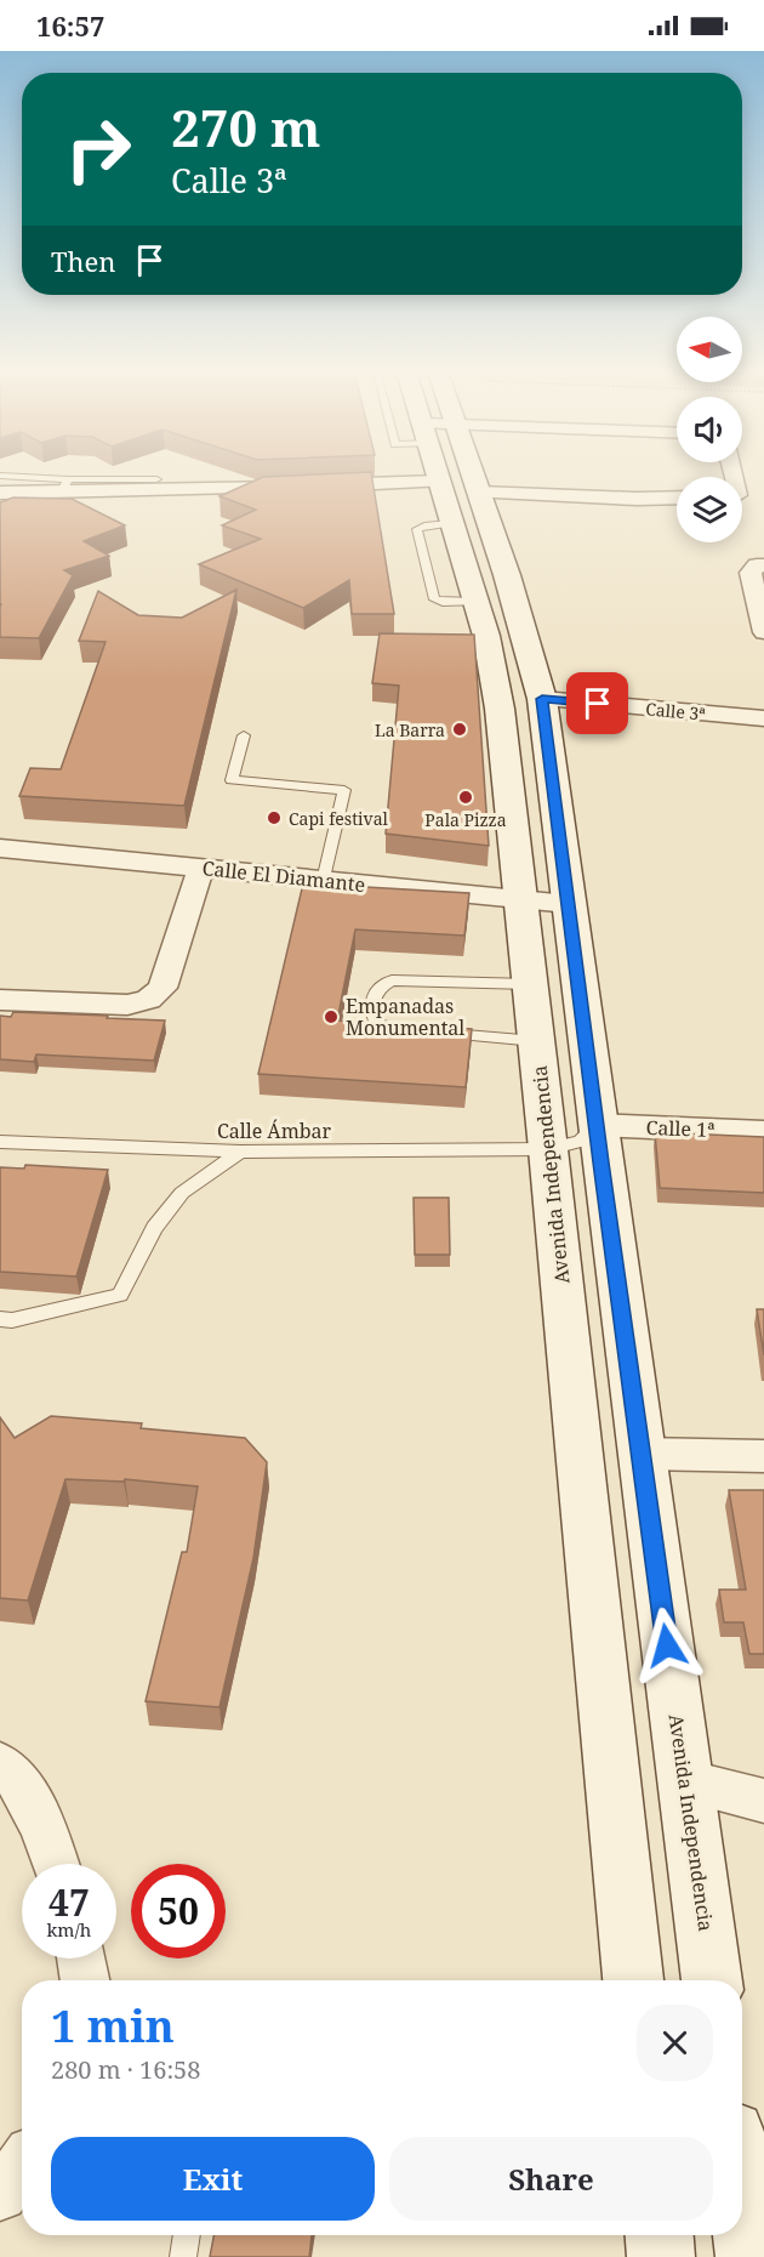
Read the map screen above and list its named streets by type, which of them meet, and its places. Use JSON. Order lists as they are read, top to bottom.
{
  "streets": {
    "main road": ["Avenida Independencia"],
    "street": ["Calle 3ª", "Calle El Diamante", "Calle 1ª"],
    "lane": ["Calle Ámbar"]
  },
  "crossings": [
    ["Calle 3ª", "Avenida Independencia"],
    ["Calle El Diamante", "Avenida Independencia"],
    ["Calle 1ª", "Calle Ámbar"],
    ["Calle 1ª", "Avenida Independencia"],
    ["Calle Ámbar", "Avenida Independencia"]
  ],
  "places": [
    "La Barra",
    "Pala Pizza",
    "Capi festival",
    "Empanadas Monumental"
  ],
  "north": "left",
  "page": {
    "status": "16:57",
    "turn": ["270 m", "Calle 3ª"],
    "then": "Then",
    "speed": "47 km/h",
    "limit": "50",
    "heading": ["1 min", "280 m · 16:58"],
    "buttons": ["Exit", "Share"]
  }
}
